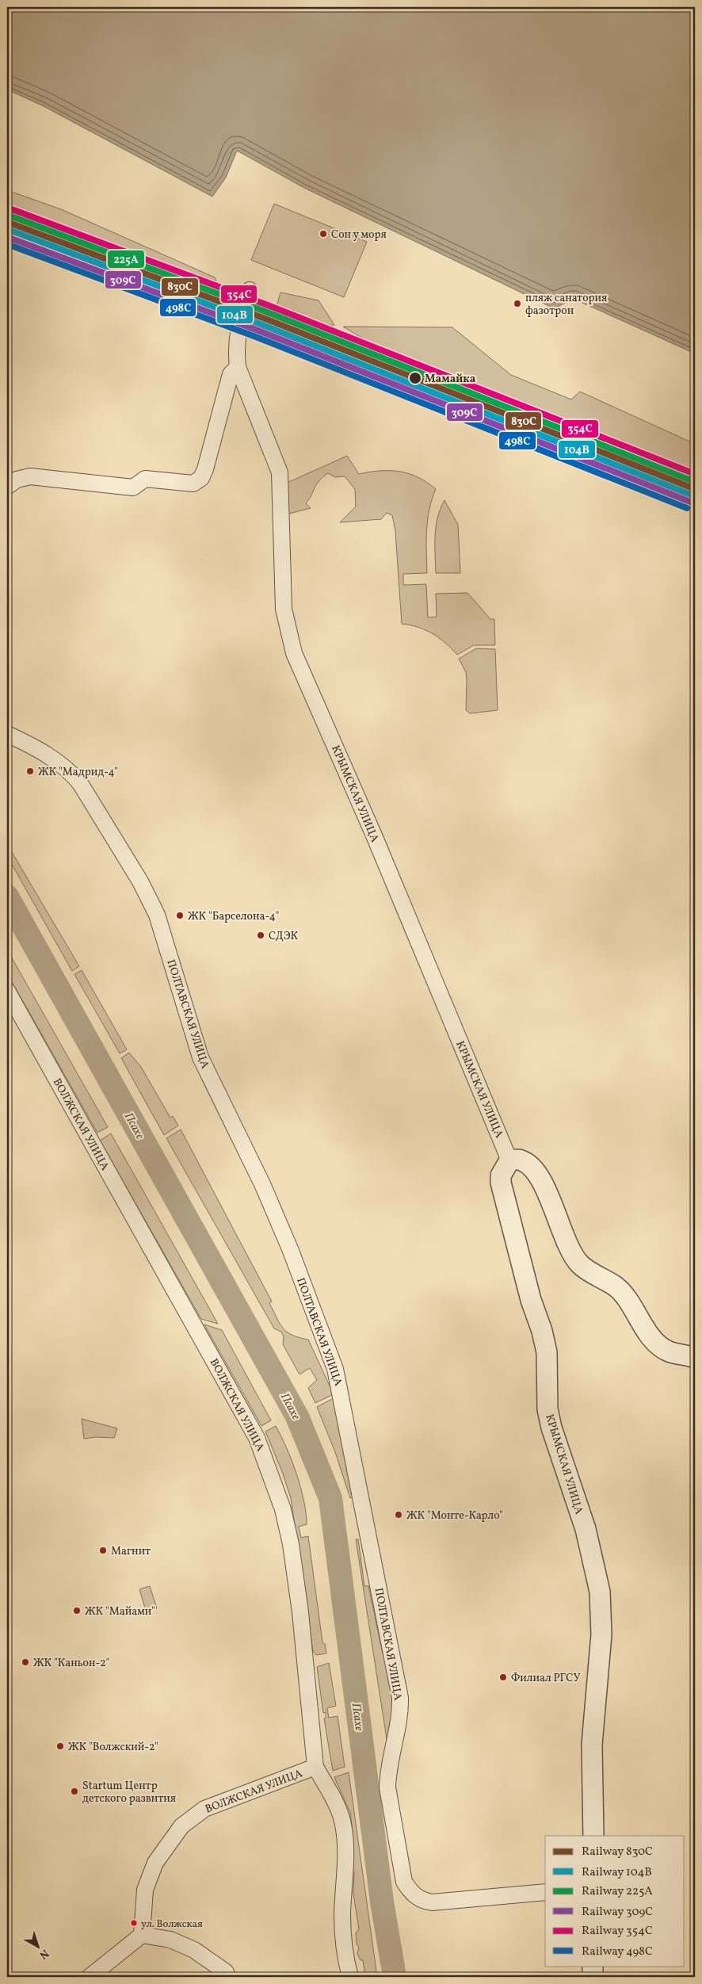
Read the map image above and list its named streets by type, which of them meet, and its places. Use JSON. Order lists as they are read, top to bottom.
{
  "streets": {
    "street": ["КРЫМСКАЯ УЛИЦА", "ПОЛТАВСКАЯ УЛИЦА", "ВОЛЖСКАЯ УЛИЦА"]
  },
  "water": ["Псахе"],
  "places": [
    "Сон у моря",
    "пляж санатория фазотрон",
    "Мамайка",
    "ЖК \"Мадрид-4\"",
    "ЖК \"Барселона-4\"",
    "СДЭК",
    "ЖК \"Монте-Карло\"",
    "Магнит",
    "ЖК \"Майами\"",
    "ЖК \"Каньон-2\"",
    "Филиал РГСУ",
    "ЖК \"Волжский-2\"",
    "Startum Центр детского развития",
    "ул. Волжская"
  ],
  "lines": [
    "rail line 354С",
    "rail line 225А",
    "rail line 830С",
    "rail line 104В",
    "rail line 309С",
    "rail line 498С"
  ],
  "legend": [
    "Railway 830С",
    "Railway 104В",
    "Railway 225А",
    "Railway 309С",
    "Railway 354С",
    "Railway 498С"
  ],
  "north": "bottom right"
}
